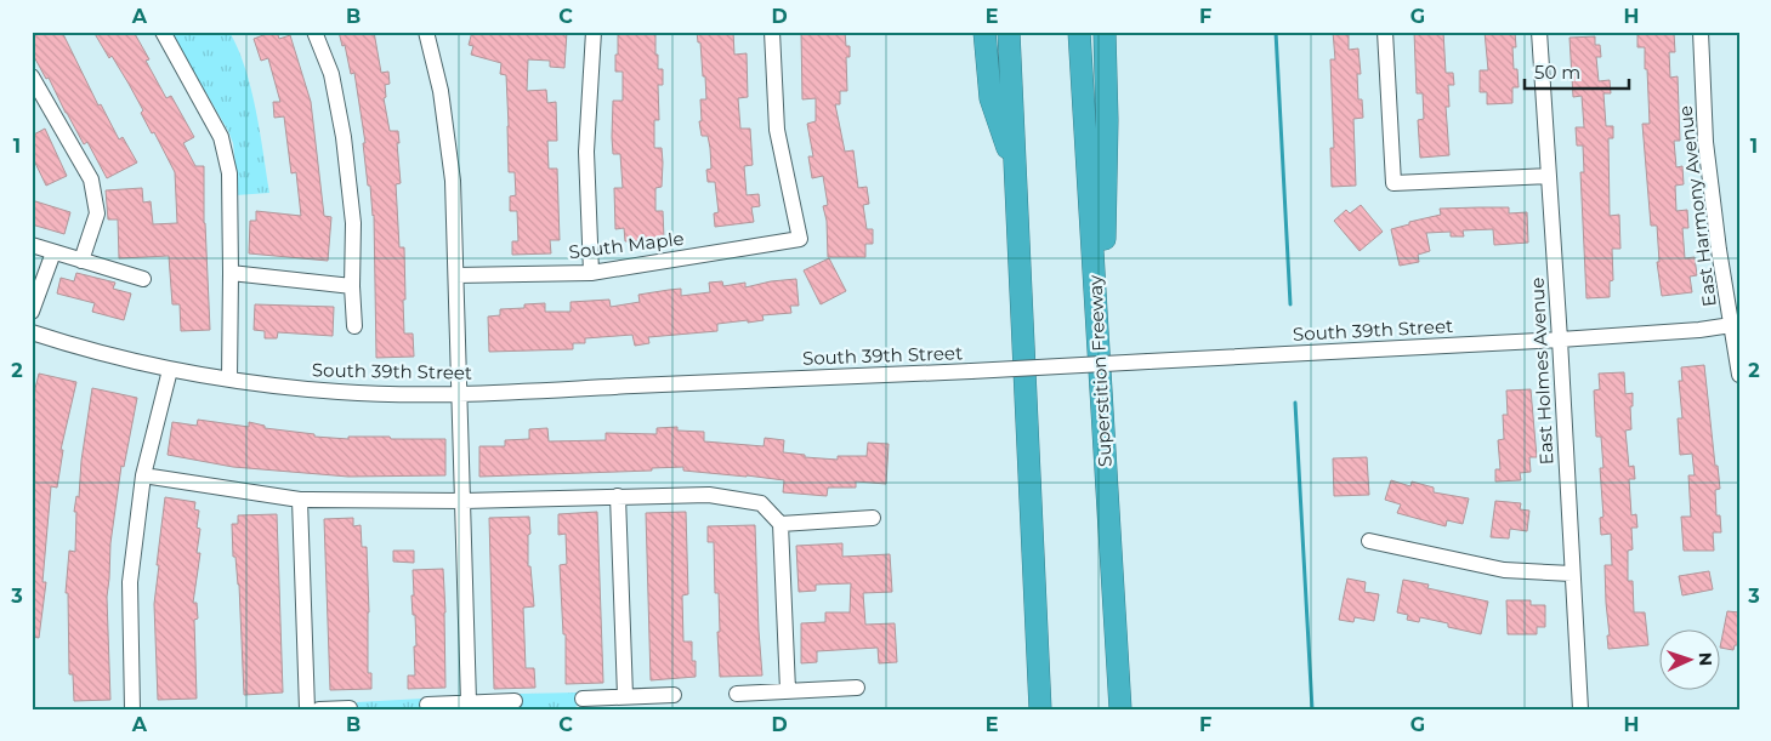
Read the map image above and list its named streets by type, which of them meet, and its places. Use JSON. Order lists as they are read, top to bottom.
{
  "streets": {
    "highway": ["Superstition Freeway"],
    "street": [
      "East Harmony Avenue",
      "South Maple",
      "South 39th Street",
      "East Holmes Avenue"
    ]
  },
  "crossings": [
    ["East Harmony Avenue", "South 39th Street"],
    ["South 39th Street", "East Holmes Avenue"]
  ],
  "scale_bar": "50 m",
  "north": "right",
  "grid": {
    "columns": [
      "A",
      "B",
      "C",
      "D",
      "E",
      "F",
      "G",
      "H"
    ],
    "rows": ["1", "2", "3"]
  }
}
